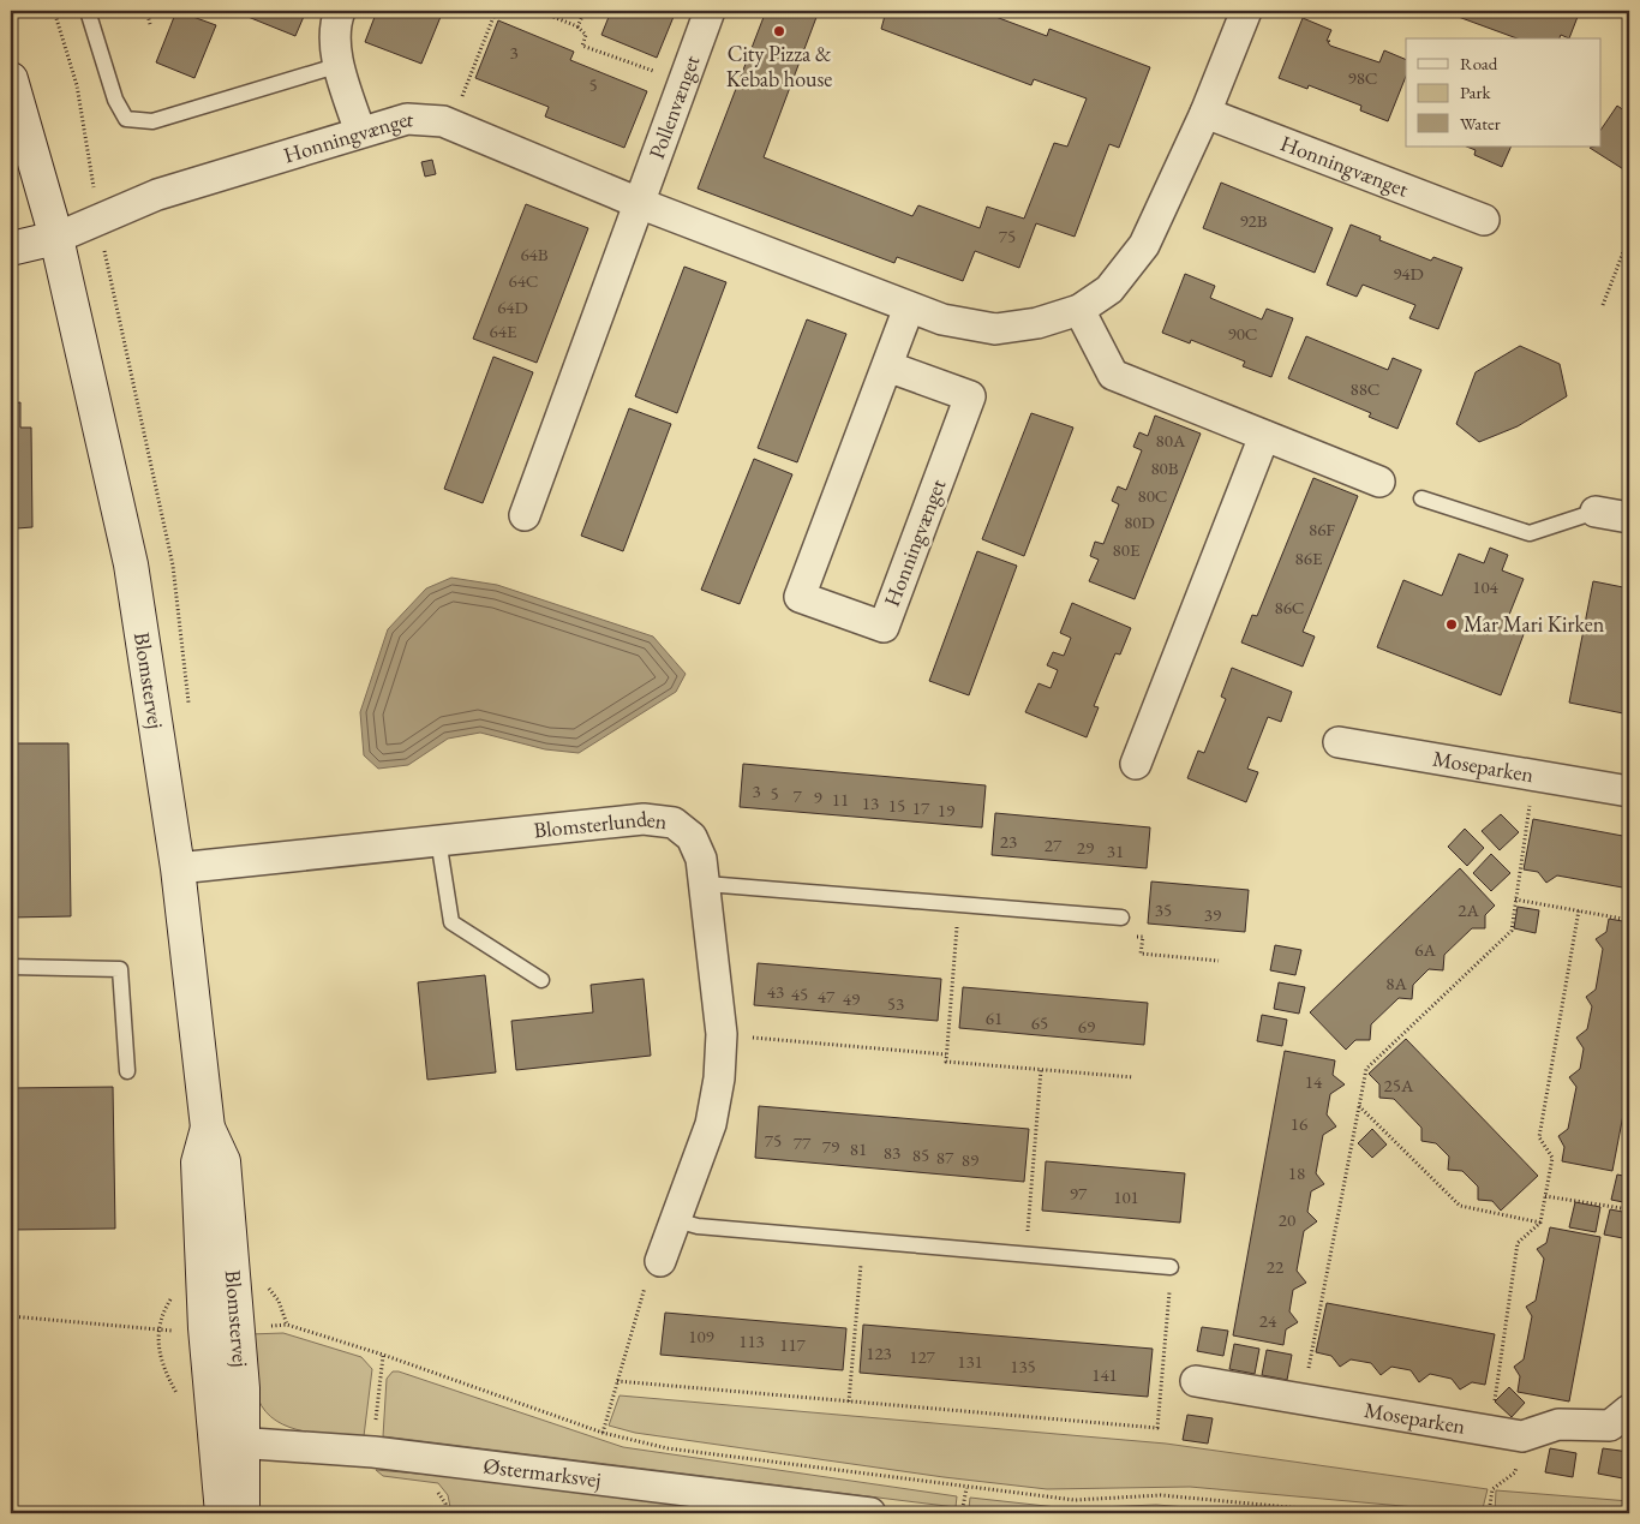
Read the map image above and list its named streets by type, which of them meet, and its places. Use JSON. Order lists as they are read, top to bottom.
{
  "streets": {
    "street": [
      "Pollenvænget",
      "Honningvænget",
      "Blomstervej",
      "Moseparken",
      "Blomsterlunden",
      "Østermarksvej"
    ]
  },
  "crossings": [
    ["Pollenvænget", "Honningvænget"],
    ["Honningvænget", "Blomstervej"],
    ["Blomstervej", "Blomsterlunden"],
    ["Blomstervej", "Østermarksvej"]
  ],
  "places": ["City Pizza & Kebab house", "Mar Mari Kirken"],
  "house_numbers": [
    "3",
    "98C",
    "5",
    "92B",
    "75",
    "64B",
    "94D",
    "64C",
    "64D",
    "64E",
    "90C",
    "88C",
    "80A",
    "80B",
    "80C",
    "80D",
    "86F",
    "80E",
    "86E",
    "104",
    "86C",
    "3",
    "5",
    "7",
    "9",
    "11",
    "13",
    "15",
    "17",
    "19",
    "23",
    "27",
    "29",
    "31",
    "35",
    "2A",
    "39",
    "6A",
    "8A",
    "43",
    "45",
    "47",
    "49",
    "53",
    "61",
    "65",
    "69",
    "14",
    "25A",
    "16",
    "75",
    "77",
    "79",
    "81",
    "83",
    "85",
    "87",
    "89",
    "18",
    "97",
    "101",
    "20",
    "22",
    "24",
    "109",
    "113",
    "117",
    "123",
    "127",
    "131",
    "135",
    "141"
  ],
  "legend": ["Road", "Park", "Water"]
}
